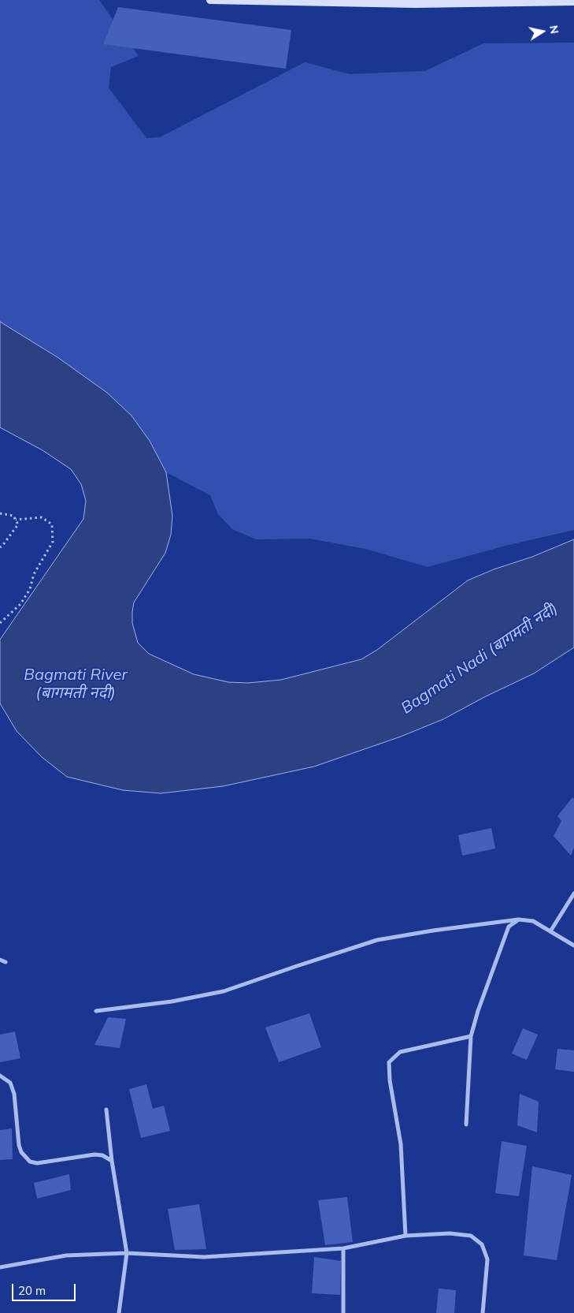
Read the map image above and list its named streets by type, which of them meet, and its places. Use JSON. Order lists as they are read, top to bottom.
{
  "water": ["Bagmati Nadi (बागमती नदी)", "Bagmati River (बागमती नदी)"],
  "scale_bar": "20 m",
  "north": "right"
}
